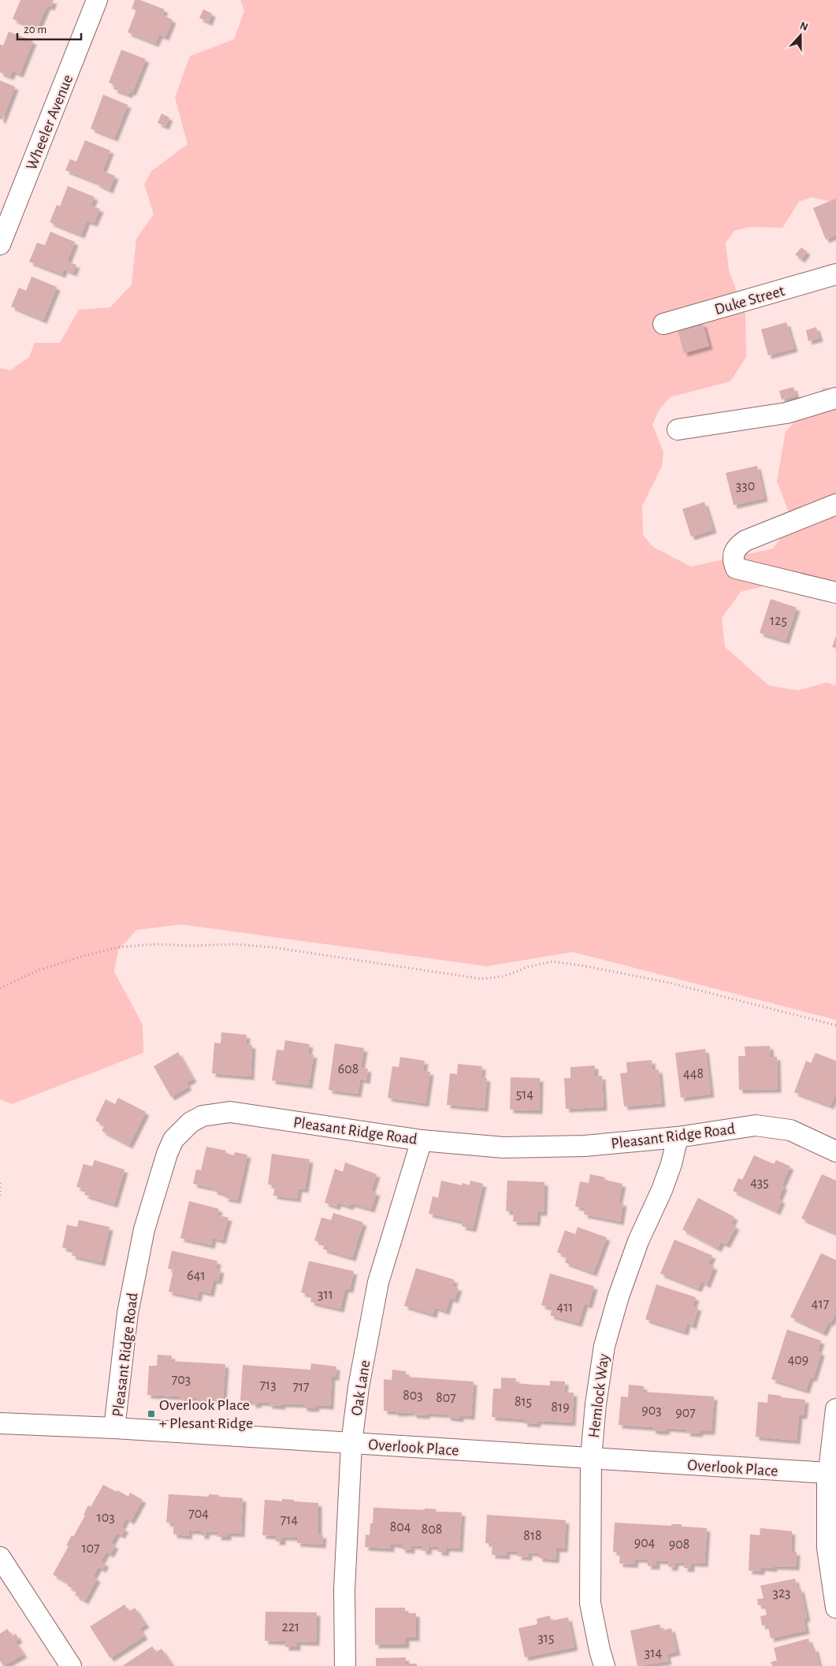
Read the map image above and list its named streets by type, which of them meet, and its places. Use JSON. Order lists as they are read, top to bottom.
{
  "streets": {
    "street": [
      "Wheeler Avenue",
      "Duke Street",
      "Pleasant Ridge Road",
      "Oak Lane",
      "Hemlock Way",
      "Overlook Place"
    ]
  },
  "crossings": [
    ["Pleasant Ridge Road", "Oak Lane"],
    ["Pleasant Ridge Road", "Hemlock Way"],
    ["Pleasant Ridge Road", "Overlook Place"],
    ["Oak Lane", "Overlook Place"],
    ["Hemlock Way", "Overlook Place"]
  ],
  "places": {
    "transit": ["Overlook Place + Plesant Ridge"]
  },
  "house_numbers": [
    "330",
    "125",
    "608",
    "448",
    "514",
    "435",
    "641",
    "311",
    "417",
    "411",
    "409",
    "703",
    "713",
    "717",
    "803",
    "807",
    "815",
    "819",
    "903",
    "907",
    "704",
    "103",
    "714",
    "804",
    "808",
    "818",
    "904",
    "908",
    "107",
    "323",
    "221",
    "315",
    "314"
  ],
  "scale_bar": "20 m",
  "north": "top"
}
